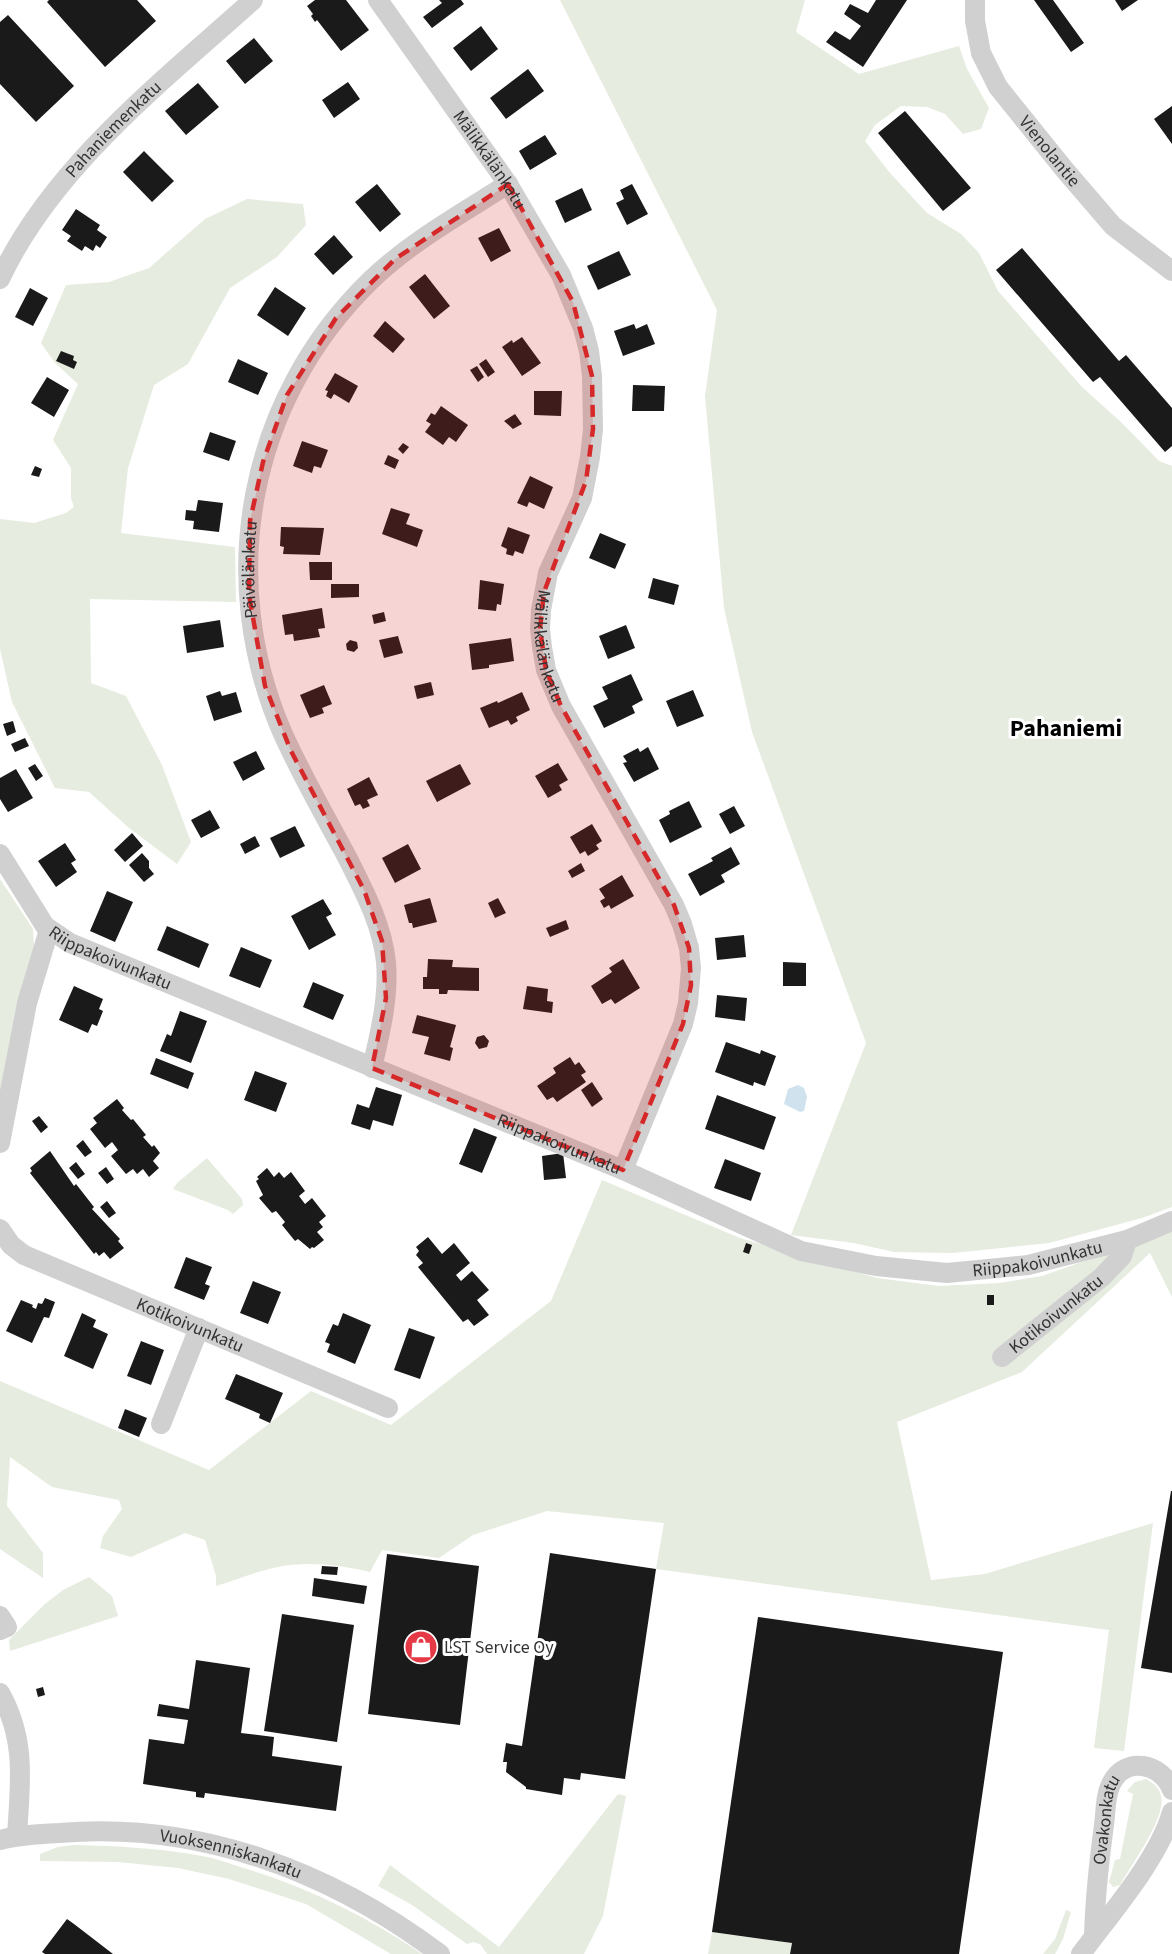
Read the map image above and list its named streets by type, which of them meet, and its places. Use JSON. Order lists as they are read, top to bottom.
{
  "streets": {
    "street": [
      "Pahaniemenkatu",
      "Vienolantie",
      "Mälikkälänkatu",
      "Päivölänkatu",
      "Riippakoivunkatu",
      "Kotikoivunkatu",
      "Ovakonkatu",
      "Vuoksenniskankatu"
    ]
  },
  "crossings": [
    ["Mälikkälänkatu", "Päivölänkatu"],
    ["Mälikkälänkatu", "Riippakoivunkatu"],
    ["Päivölänkatu", "Riippakoivunkatu"],
    ["Riippakoivunkatu", "Kotikoivunkatu"]
  ],
  "districts": ["Pahaniemi"],
  "places": {
    "shop": ["LST Service Oy"]
  }
}
